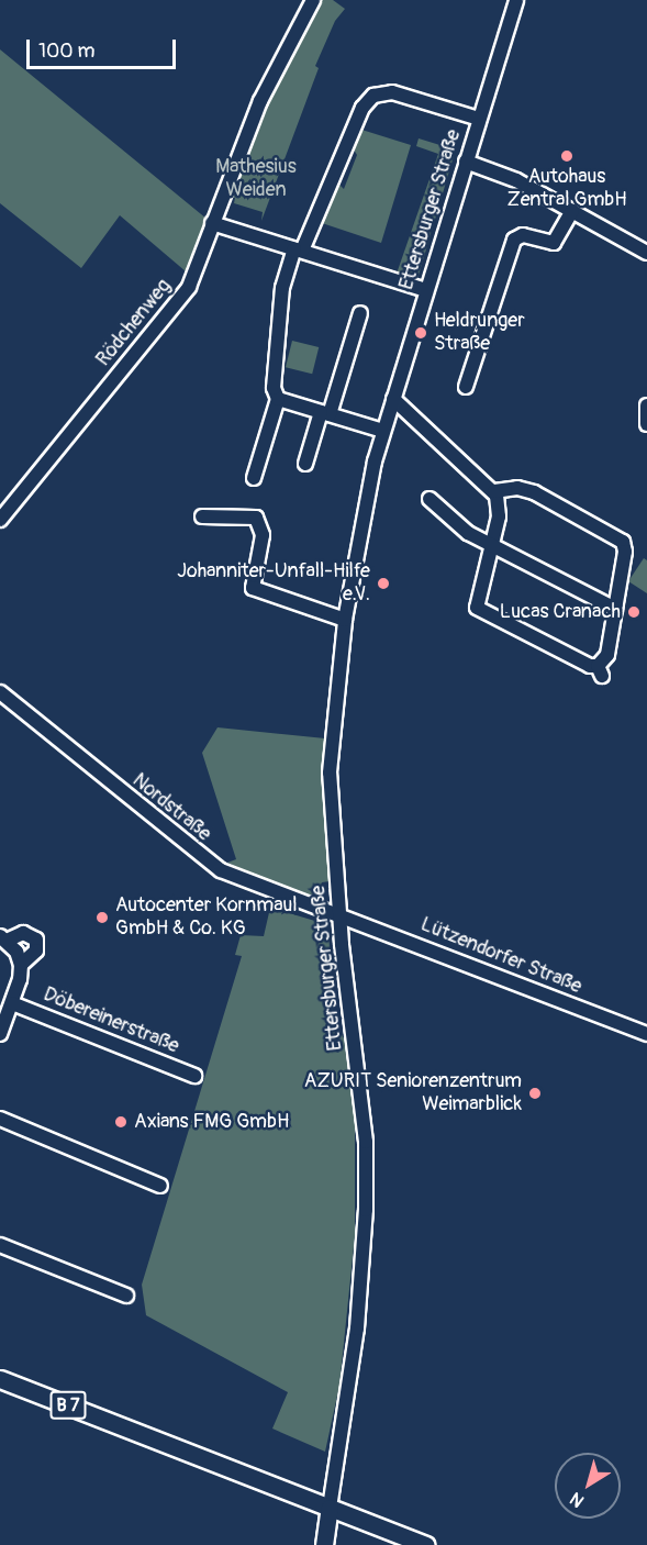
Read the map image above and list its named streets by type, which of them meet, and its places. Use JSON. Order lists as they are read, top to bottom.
{
  "streets": {
    "main road": ["B 7"],
    "street": [
      "Ettersburger Straße",
      "Rödchenweg",
      "Nordstraße",
      "Lützendorfer Straße",
      "Döbereinerstraße"
    ]
  },
  "crossings": [
    ["Ettersburger Straße", "Nordstraße"],
    ["Ettersburger Straße", "Lützendorfer Straße"],
    ["Ettersburger Straße", "B 7"],
    ["Nordstraße", "Lützendorfer Straße"]
  ],
  "parks": ["Mathesius Weiden"],
  "places": [
    "Autohaus Zentral GmbH",
    "Heldrunger Straße",
    "Johanniter-Unfall-Hilfe e.V.",
    "Lucas Cranach",
    "Autocenter Kornmaul GmbH & Co. KG",
    "AZURIT Seniorenzentrum Weimarblick",
    "Axians FMG GmbH"
  ],
  "scale_bar": "100 m",
  "north": "bottom left"
}
